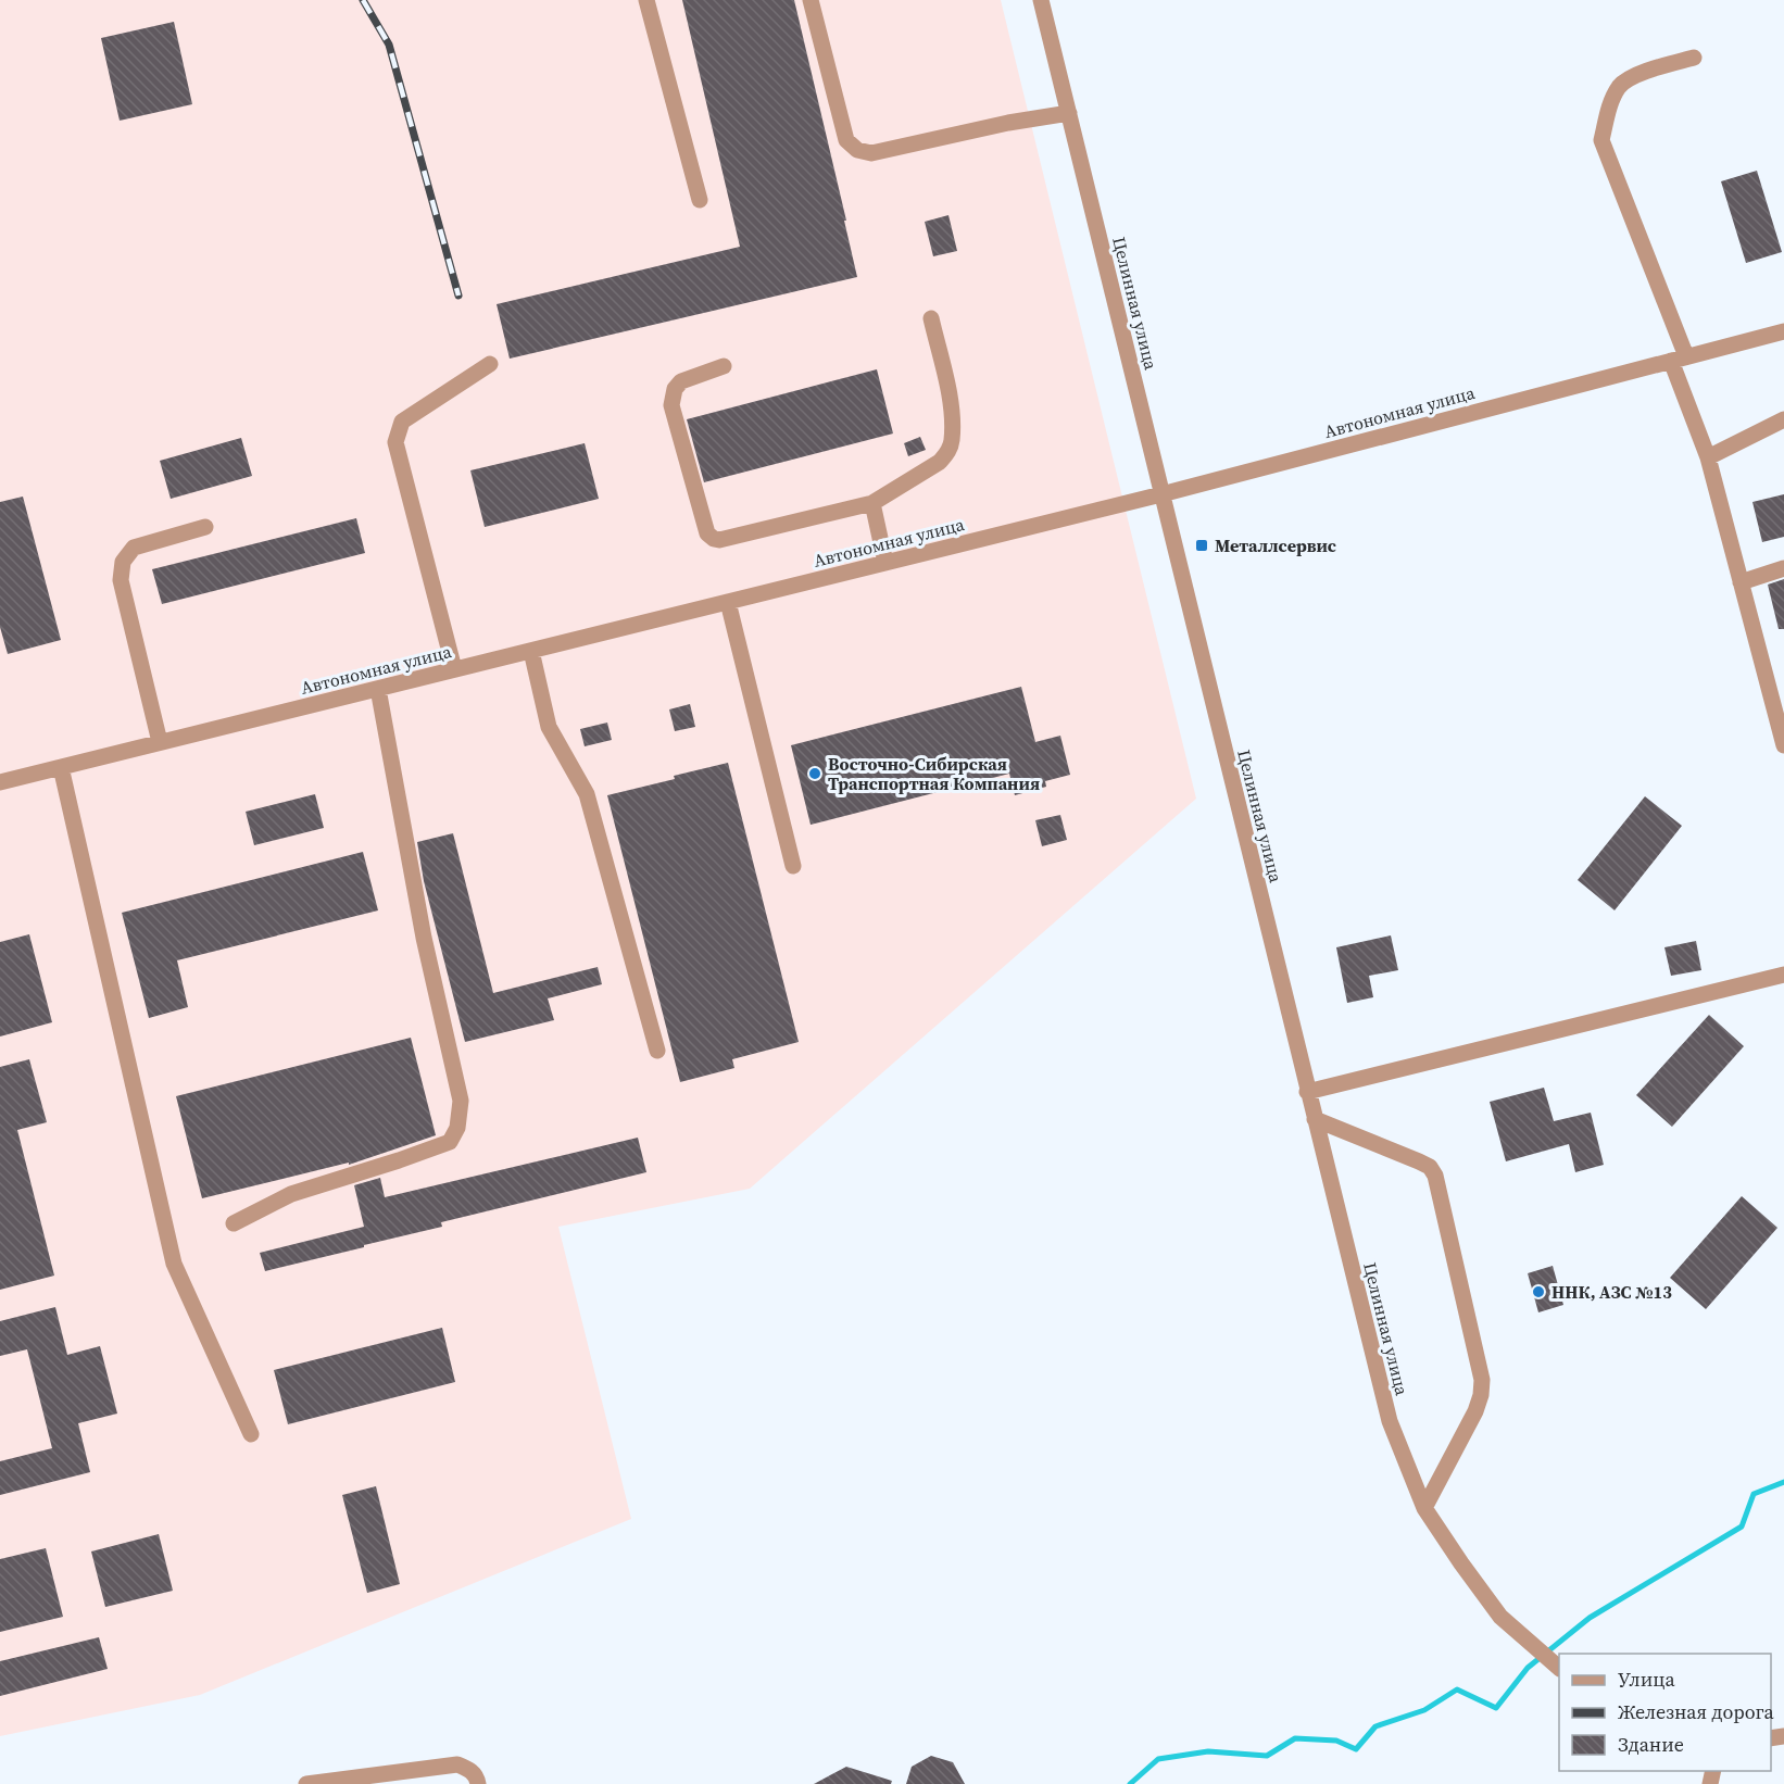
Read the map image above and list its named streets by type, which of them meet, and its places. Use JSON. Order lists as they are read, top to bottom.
{
  "streets": {
    "street": ["Целинная улица", "Автономная улица"]
  },
  "crossings": [
    ["Целинная улица", "Автономная улица"]
  ],
  "places": {
    "transit": ["Металлсервис"],
    "other": ["Восточно-Сибирская Транспортная Компания", "ННК, АЗС №13"]
  },
  "legend": ["Улица", "Железная дорога", "Здание"]
}
